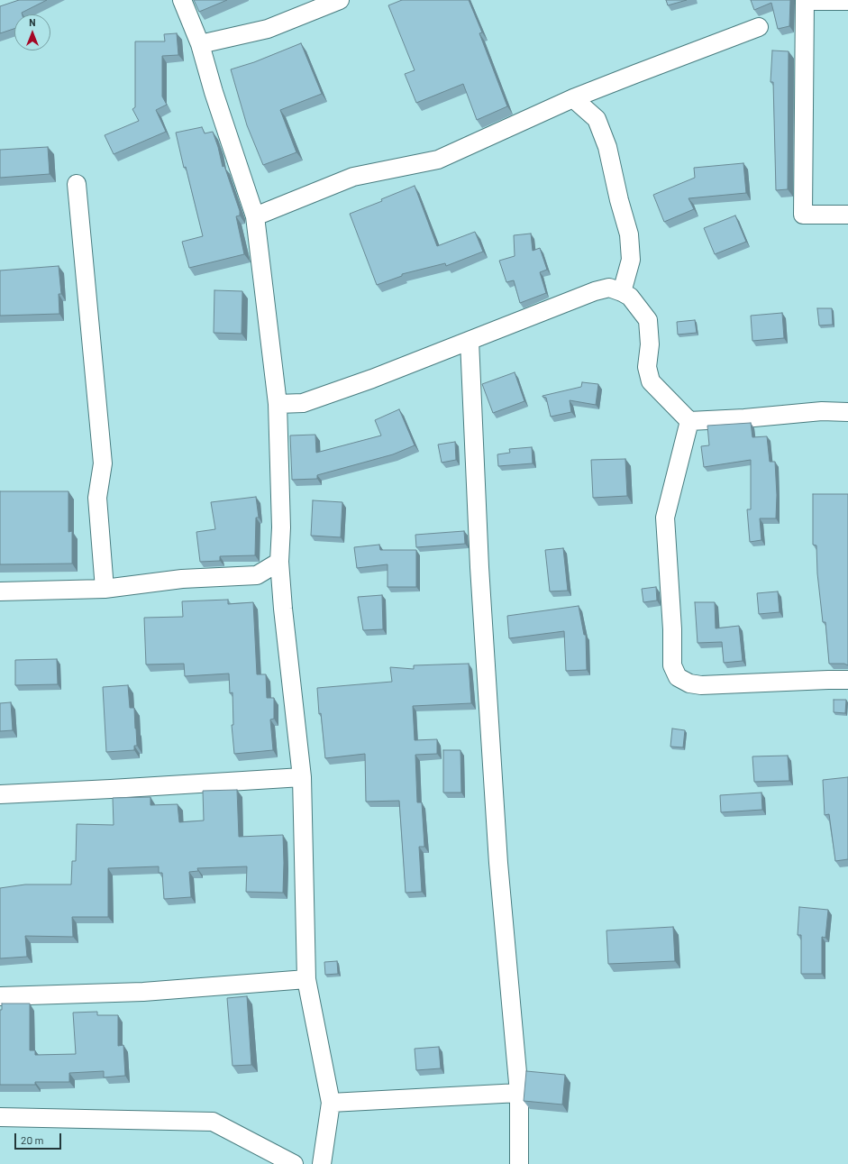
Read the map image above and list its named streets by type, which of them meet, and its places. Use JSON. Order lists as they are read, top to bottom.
{
  "scale_bar": "20 m",
  "north": "top"
}
